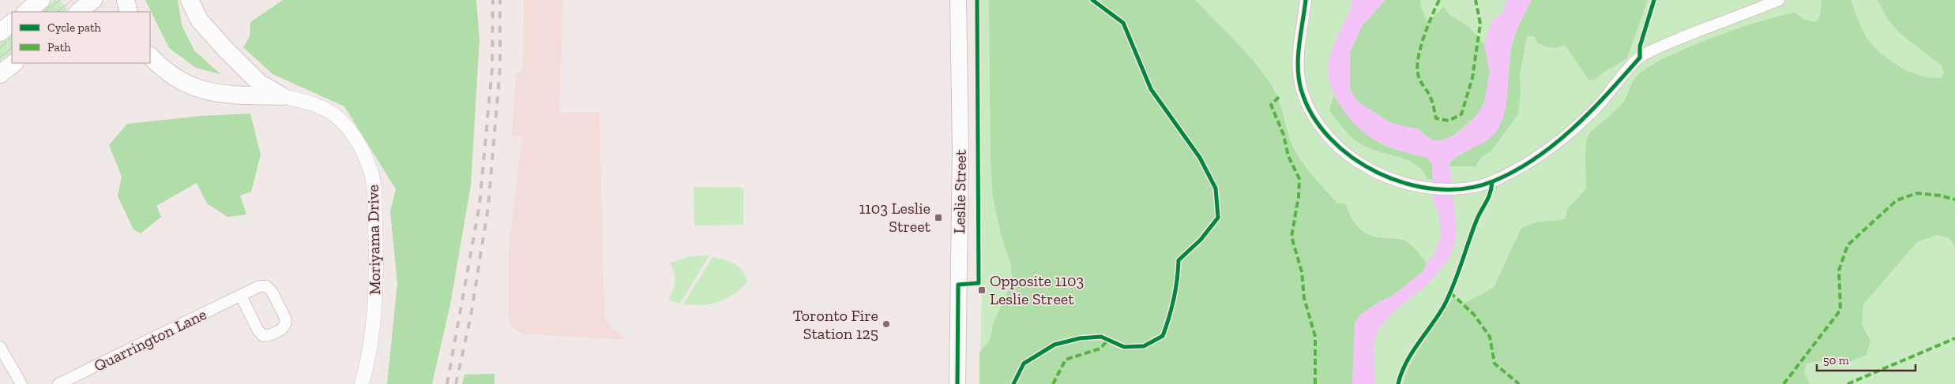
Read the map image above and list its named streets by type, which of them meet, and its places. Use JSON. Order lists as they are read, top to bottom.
{
  "streets": {
    "main road": ["Leslie Street"],
    "street": ["Moriyama Drive", "Quarrington Lane"]
  },
  "places": {
    "transit": ["1103 Leslie Street", "Opposite 1103 Leslie Street"],
    "other": ["Toronto Fire Station 125"]
  },
  "legend": ["Cycle path", "Path"],
  "scale_bar": "50 m"
}
